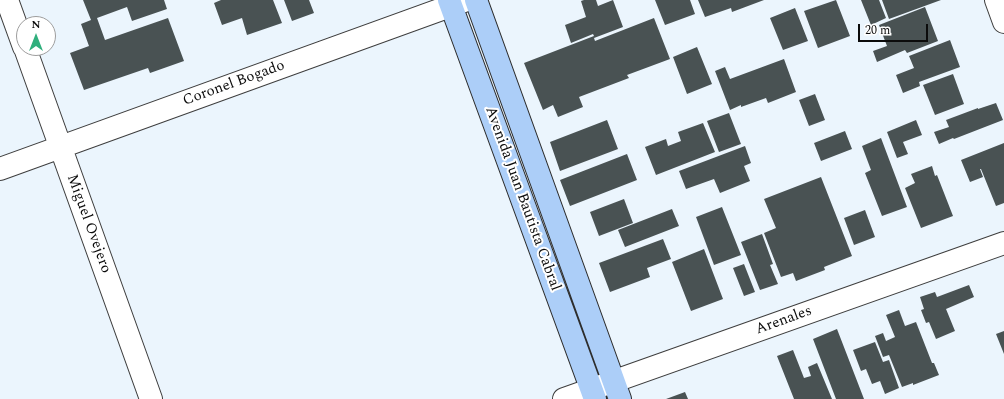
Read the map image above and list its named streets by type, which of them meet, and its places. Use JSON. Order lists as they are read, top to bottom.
{
  "streets": {
    "main road": ["Avenida Juan Bautista Cabral"],
    "street": ["Coronel Bogado", "Miguel Ovejero", "Arenales"]
  },
  "crossings": [
    ["Coronel Bogado", "Avenida Juan Bautista Cabral"],
    ["Coronel Bogado", "Miguel Ovejero"],
    ["Avenida Juan Bautista Cabral", "Arenales"]
  ],
  "scale_bar": "20 m",
  "north": "top"
}
